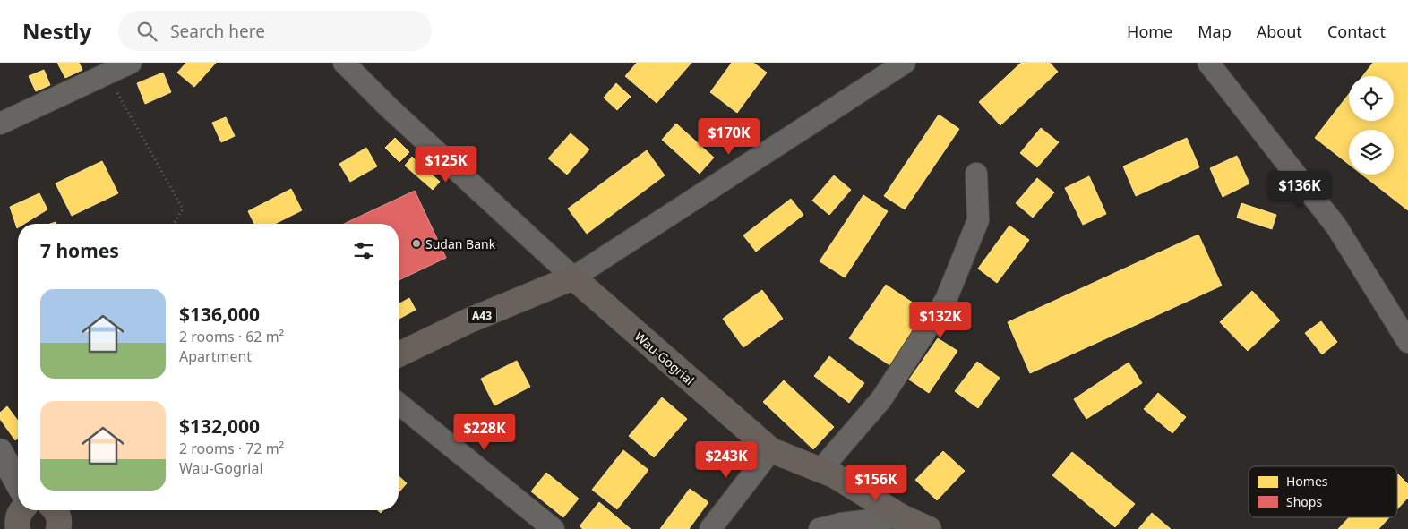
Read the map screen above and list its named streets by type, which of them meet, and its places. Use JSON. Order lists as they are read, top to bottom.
{
  "streets": {
    "main road": ["A43", "Wau-Gogrial"]
  },
  "crossings": [
    ["A43", "Wau-Gogrial"]
  ],
  "places": ["Sudan Bank"],
  "legend": ["Homes", "Shops"],
  "page": {
    "header": "Nestly",
    "search": "Search here",
    "nav": [
      "Home",
      "Map",
      "About",
      "Contact"
    ],
    "price": [
      "$170K",
      "$125K",
      "$136K",
      "$132K",
      "$228K",
      "$243K",
      "$156K"
    ],
    "heading": "7 homes",
    "list": [
      {
        "name": "$136,000",
        "note": "2 rooms · 62 m² · Apartment"
      },
      {
        "name": "$132,000",
        "note": "2 rooms · 72 m² · Wau-Gogrial"
      }
    ]
  }
}
